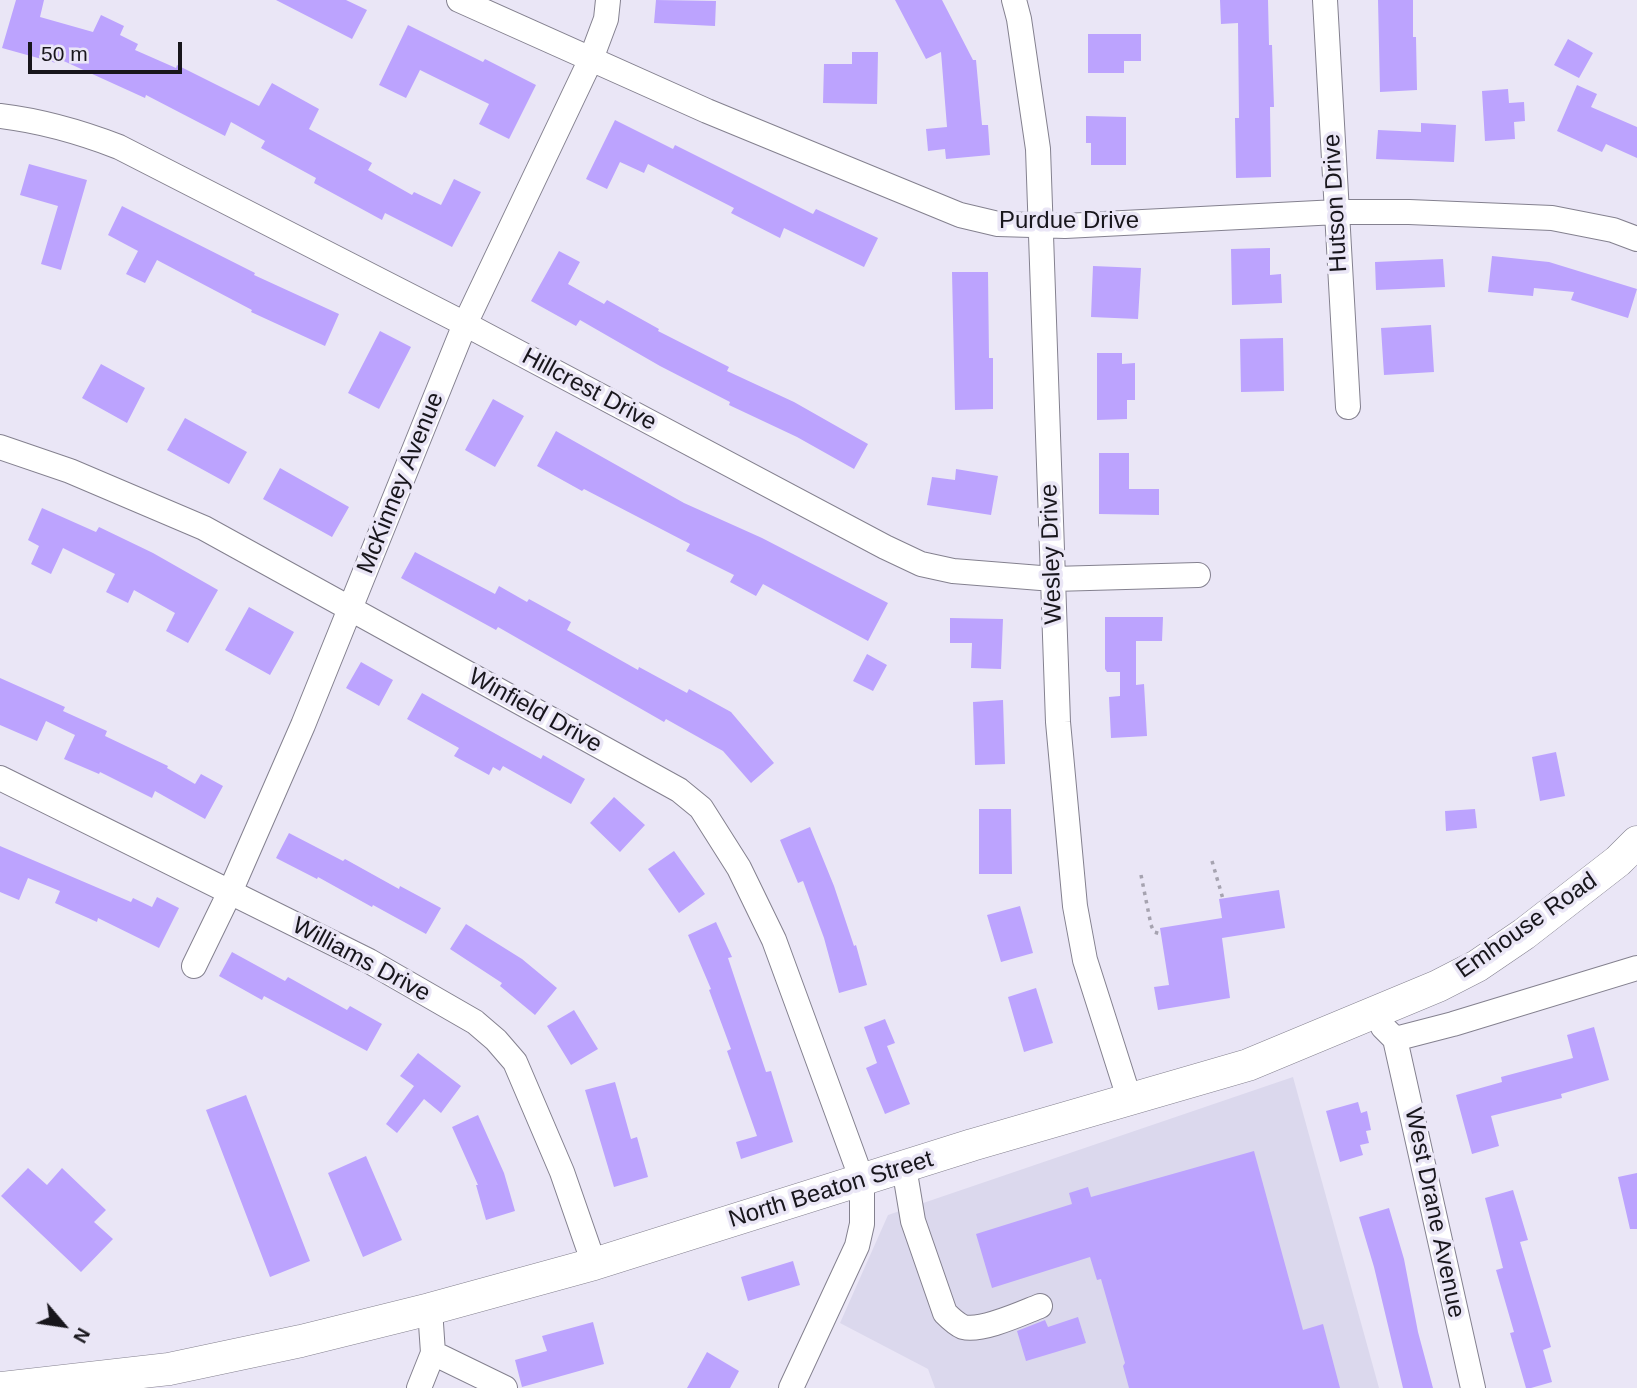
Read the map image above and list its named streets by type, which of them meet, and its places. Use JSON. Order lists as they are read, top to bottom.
{
  "streets": {
    "main road": ["Emhouse Road", "North Beaton Street"],
    "street": [
      "Hutson Drive",
      "Purdue Drive",
      "Hillcrest Drive",
      "McKinney Avenue",
      "Wesley Drive",
      "Winfield Drive",
      "Williams Drive",
      "West Drane Avenue"
    ]
  },
  "crossings": [
    ["Hutson Drive", "Purdue Drive"],
    ["Purdue Drive", "McKinney Avenue"],
    ["Purdue Drive", "Wesley Drive"],
    ["Hillcrest Drive", "McKinney Avenue"],
    ["Hillcrest Drive", "Wesley Drive"],
    ["McKinney Avenue", "Winfield Drive"],
    ["McKinney Avenue", "Williams Drive"],
    ["Wesley Drive", "North Beaton Street"],
    ["Winfield Drive", "North Beaton Street"],
    ["Emhouse Road", "North Beaton Street"],
    ["Williams Drive", "North Beaton Street"]
  ],
  "scale_bar": "50 m",
  "north": "bottom right"
}
